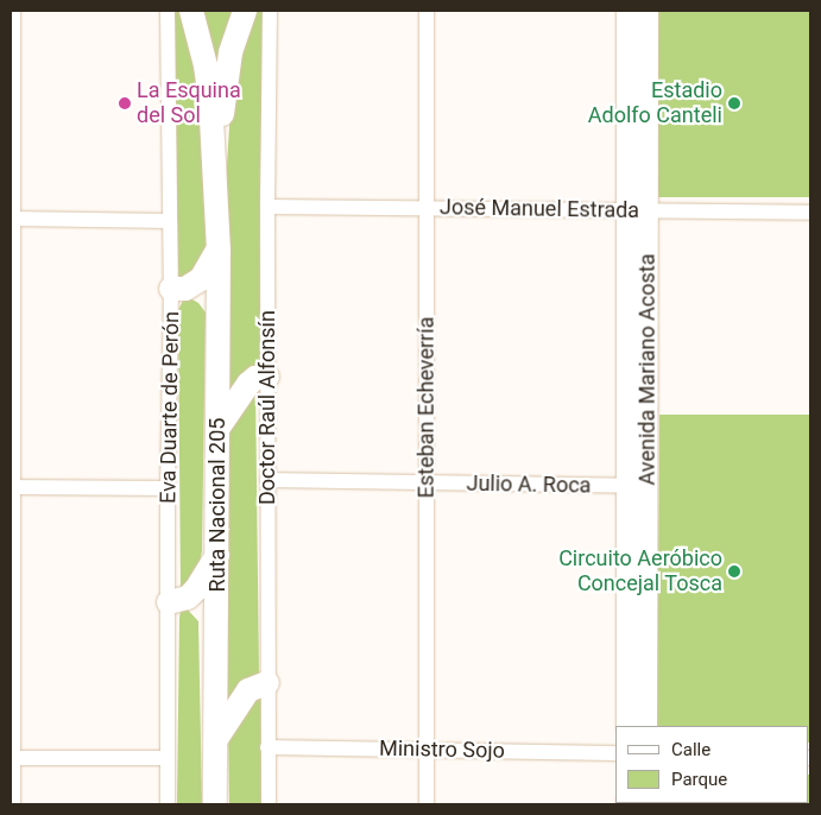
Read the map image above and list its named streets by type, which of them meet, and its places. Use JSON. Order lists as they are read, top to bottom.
{
  "streets": {
    "main road": ["Avenida Mariano Acosta", "Ruta Nacional 205"],
    "street": [
      "José Manuel Estrada",
      "Eva Duarte de Perón",
      "Doctor Raúl Alfonsín",
      "Esteban Echeverría",
      "Julio A. Roca",
      "Ministro Sojo"
    ]
  },
  "crossings": [
    ["José Manuel Estrada", "Avenida Mariano Acosta"],
    ["José Manuel Estrada", "Doctor Raúl Alfonsín"],
    ["José Manuel Estrada", "Esteban Echeverría"],
    ["Avenida Mariano Acosta", "Julio A. Roca"],
    ["Doctor Raúl Alfonsín", "Julio A. Roca"],
    ["Doctor Raúl Alfonsín", "Ministro Sojo"],
    ["Esteban Echeverría", "Julio A. Roca"],
    ["Esteban Echeverría", "Ministro Sojo"]
  ],
  "places": ["La Esquina del Sol", "Estadio Adolfo Canteli", "Circuito Aeróbico Concejal Tosca"],
  "legend": ["Calle", "Parque"]
}
